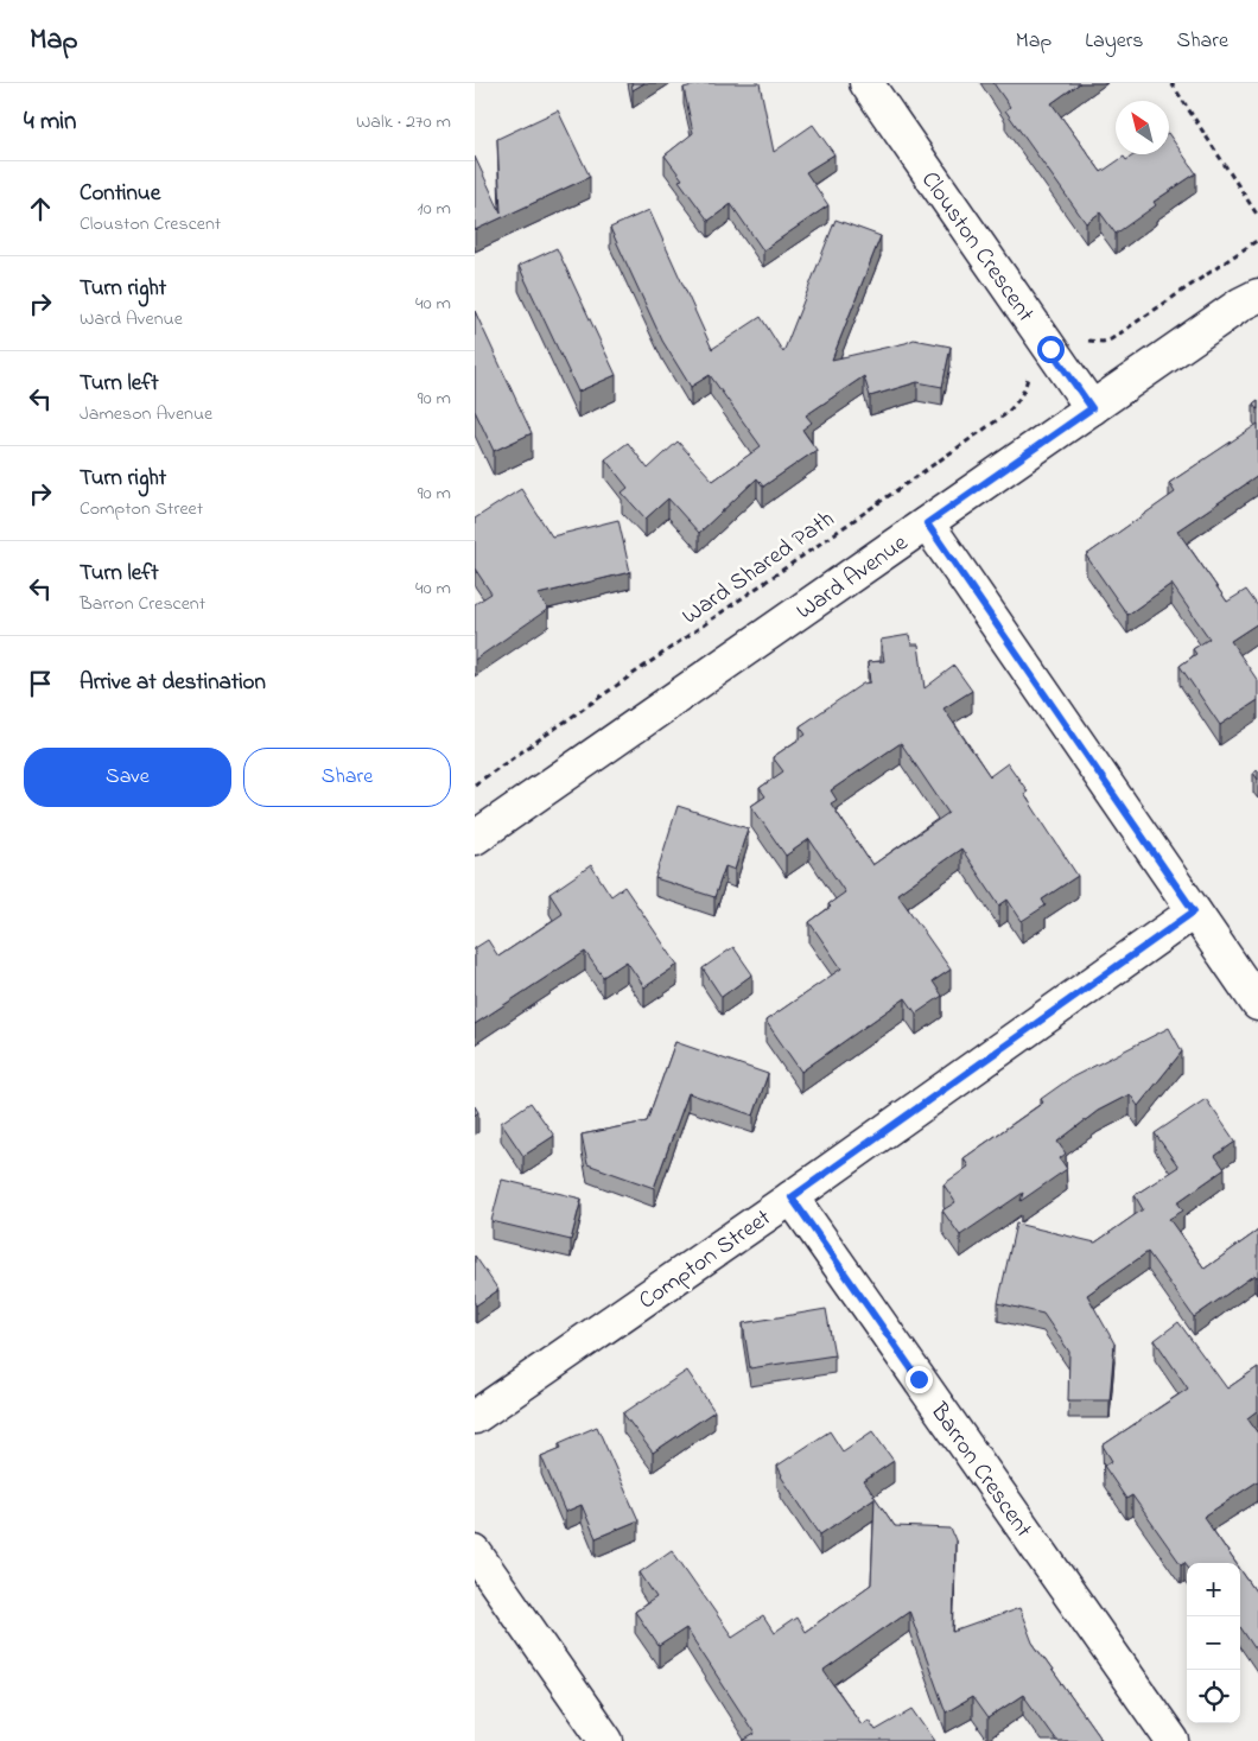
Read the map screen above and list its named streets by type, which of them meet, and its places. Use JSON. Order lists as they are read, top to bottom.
{
  "streets": {
    "street": [
      "Clouston Crescent",
      "Ward Avenue",
      "Compton Street",
      "Barron Crescent"
    ],
    "path": ["Ward Shared Path"]
  },
  "crossings": [
    ["Clouston Crescent", "Ward Avenue"],
    ["Compton Street", "Barron Crescent"]
  ],
  "north": "top left",
  "page": {
    "header": "Map",
    "nav": ["Map", "Layers", "Share"],
    "heading": ["4 min", "Walk · 270 m"],
    "list": [
      ["Continue", "Clouston Crescent", "10 m"],
      ["Turn right", "Ward Avenue", "40 m"],
      ["Turn left", "Jameson Avenue", "90 m"],
      ["Turn right", "Compton Street", "90 m"],
      ["Turn left", "Barron Crescent", "40 m"],
      "Arrive at destination"
    ],
    "buttons": ["Save", "Share"],
    "map_buttons": ["+", "−"]
  }
}
